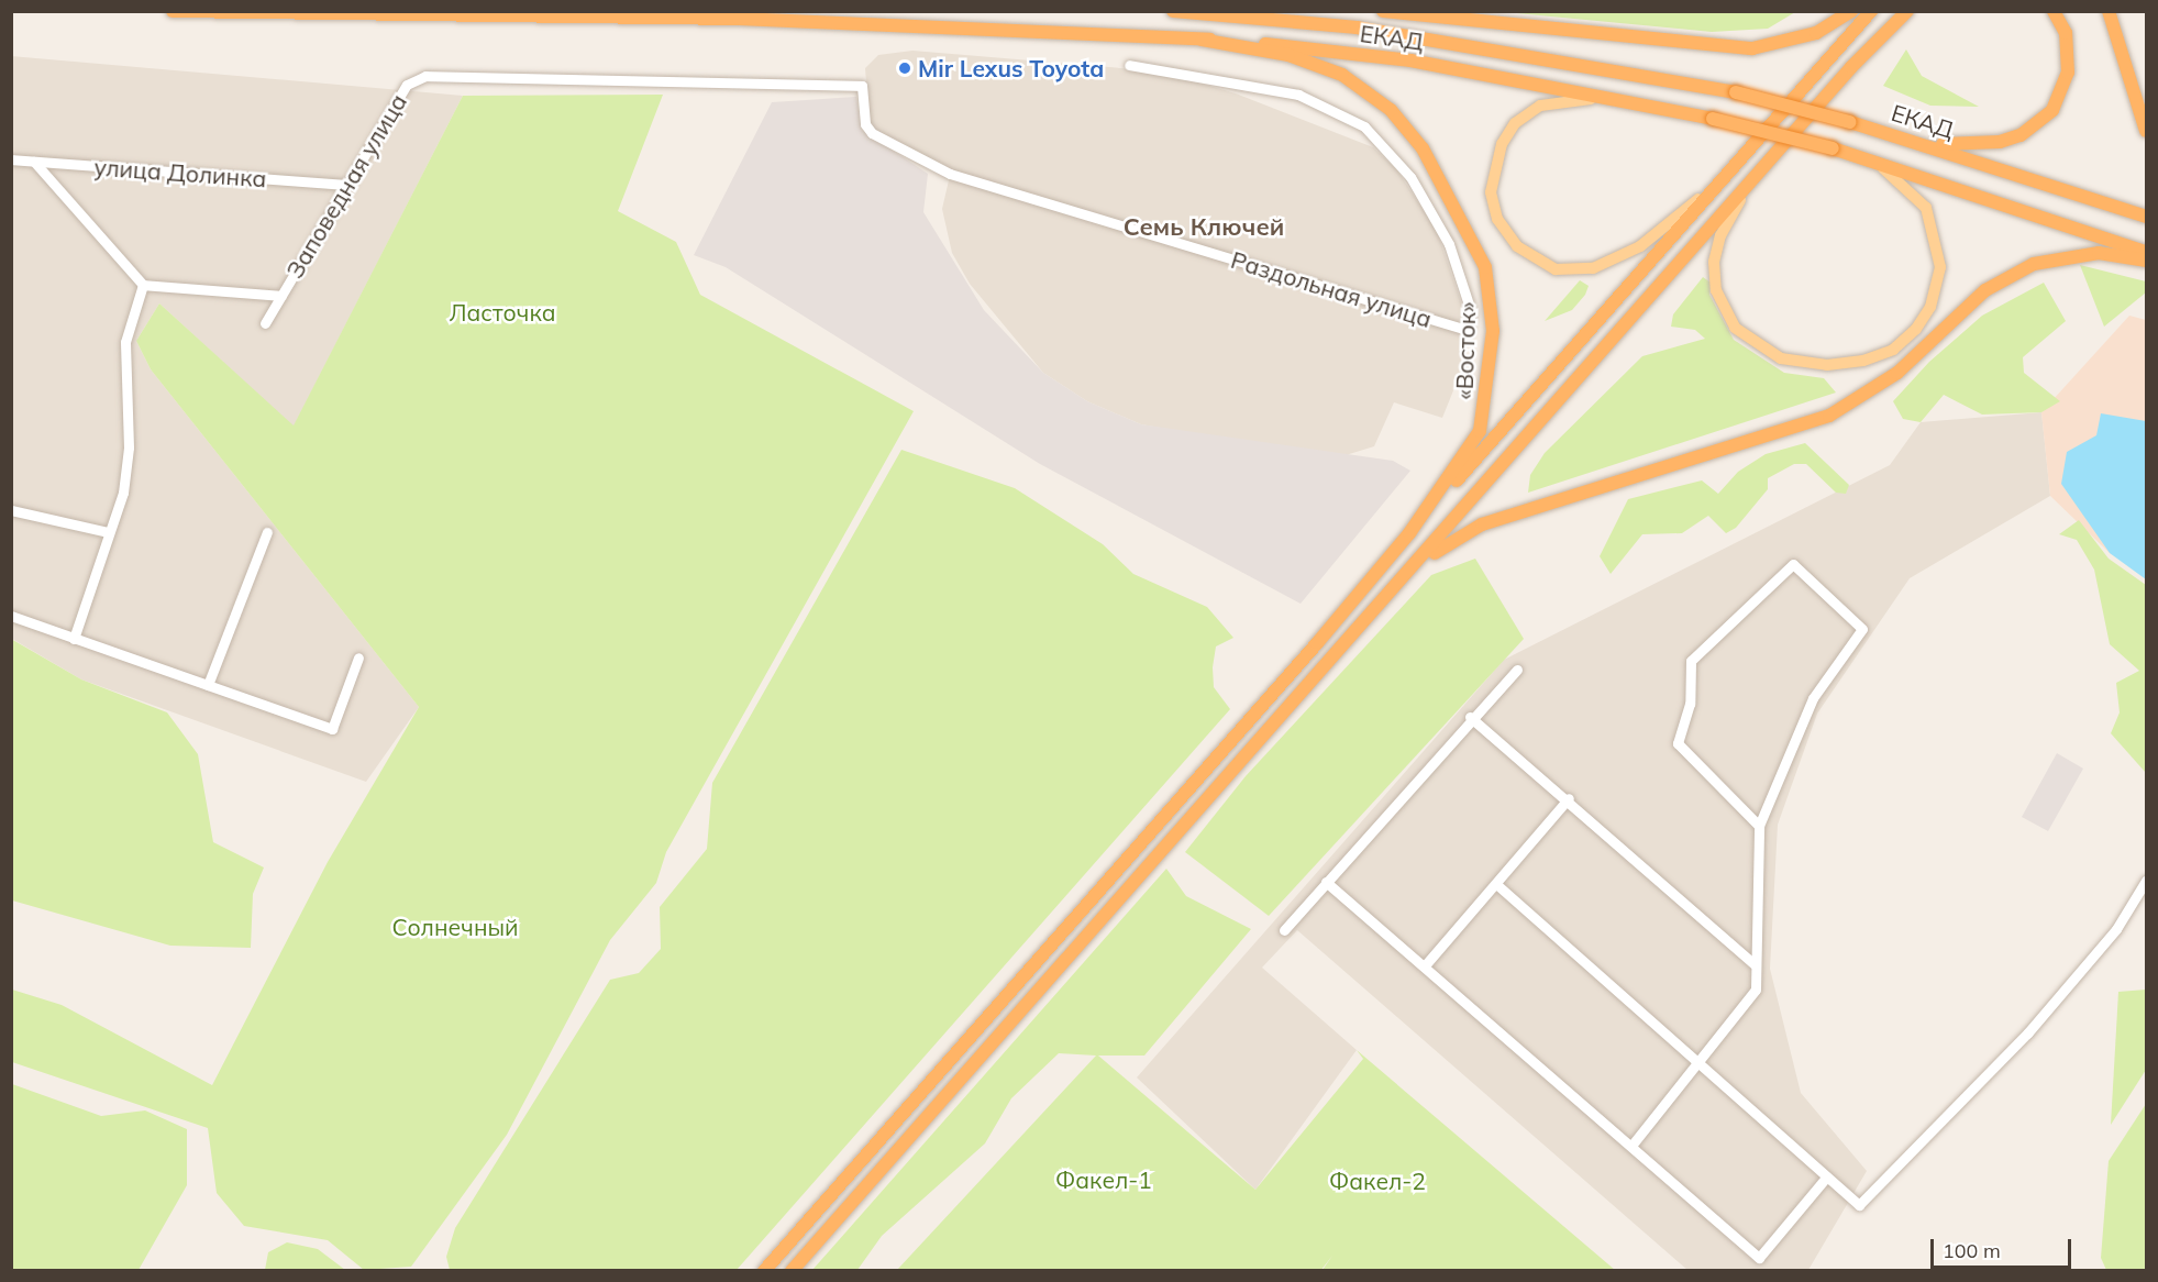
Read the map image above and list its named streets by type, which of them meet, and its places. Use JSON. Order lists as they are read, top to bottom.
{
  "streets": {
    "highway": ["ЕКАД", "«Восток»"],
    "street": ["улица Долинка", "Заповедная улица", "Раздольная улица"]
  },
  "crossings": [
    ["ЕКАД", "«Восток»"],
    ["улица Долинка", "Заповедная улица"],
    ["Заповедная улица", "Раздольная улица"]
  ],
  "districts": ["Семь Ключей"],
  "parks": [
    "Ласточка",
    "Солнечный",
    "Факел-1",
    "Факел-2"
  ],
  "places": ["Mir Lexus Toyota"],
  "scale_bar": "100 m"
}
